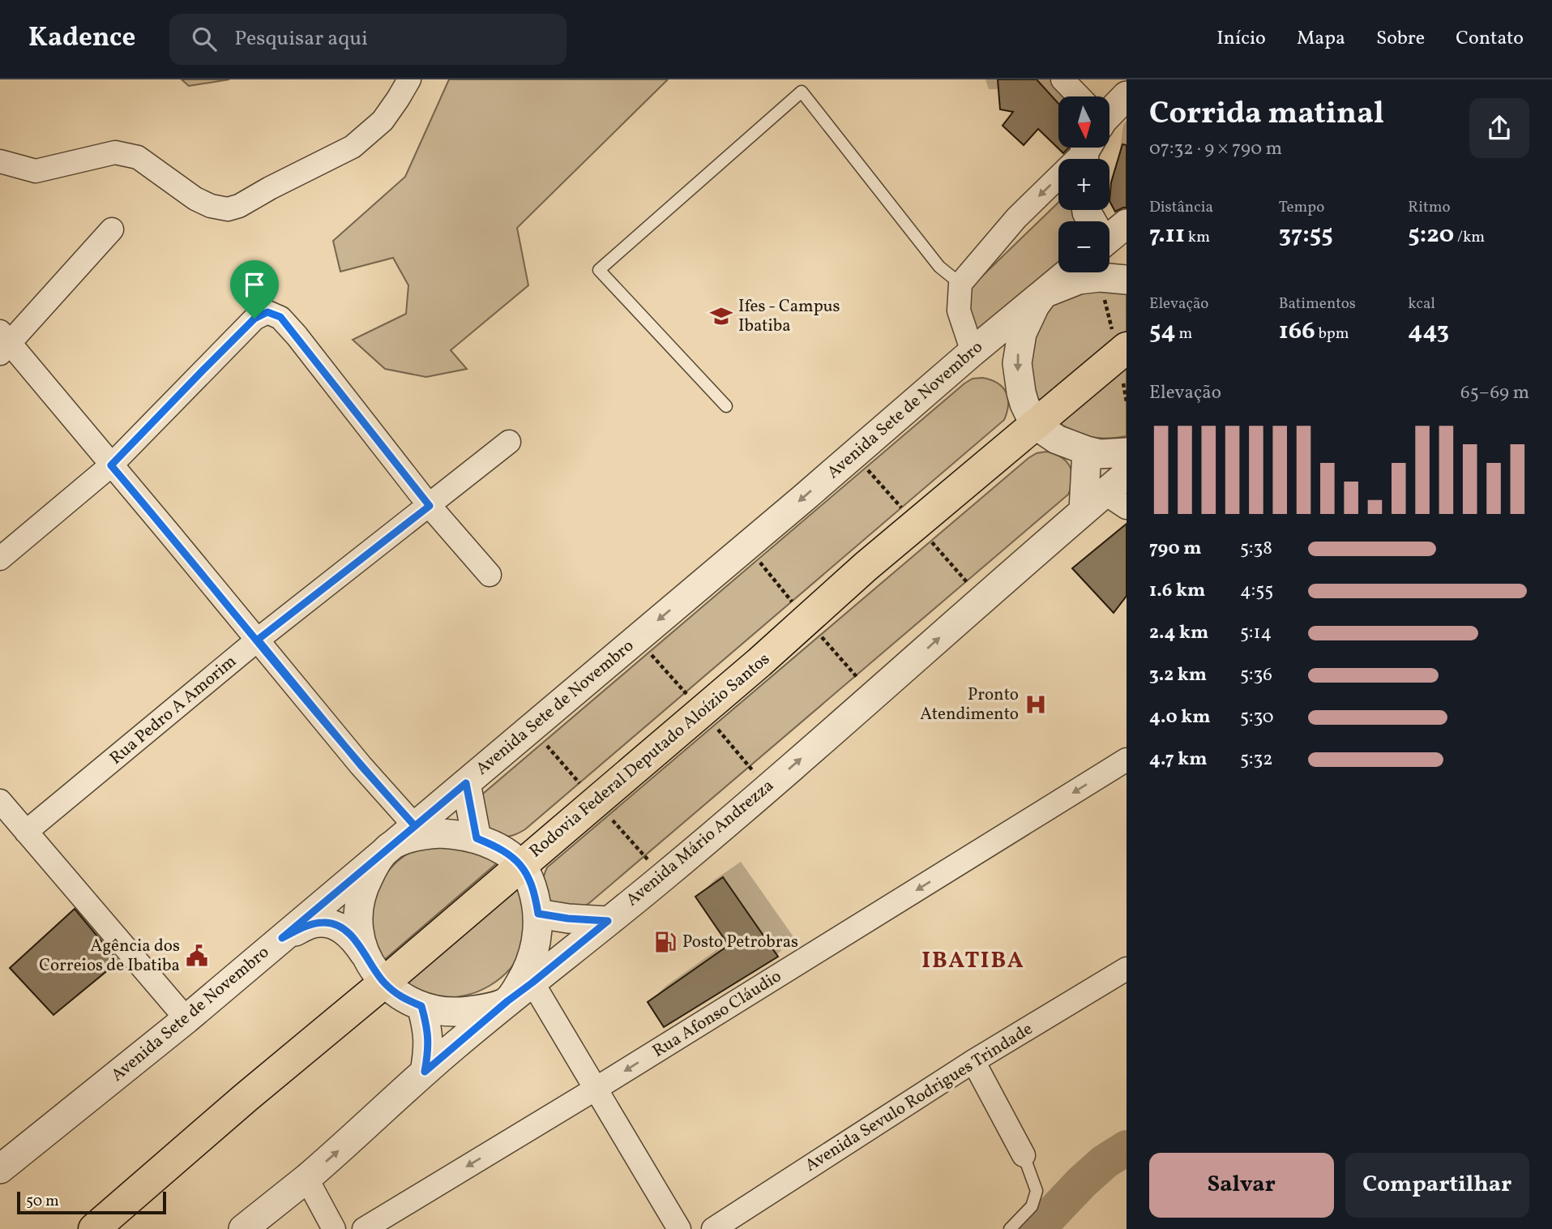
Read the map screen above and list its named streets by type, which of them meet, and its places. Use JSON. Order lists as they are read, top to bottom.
{
  "streets": {
    "highway": ["Rodovia Federal Deputado Aloízio Santos"],
    "street": [
      "Avenida Sete de Novembro",
      "Rua Pedro A Amorim",
      "Avenida Mário Andrezza",
      "Rua Afonso Cláudio",
      "Avenida Sevulo Rodrigues Trindade"
    ]
  },
  "one_way": ["Avenida Sete de Novembro", "Avenida Mário Andrezza", "Rua Afonso Cláudio"],
  "districts": ["IBATIBA"],
  "places": {
    "school or university": ["Ifes - Campus Ibatiba"],
    "hospital": ["Pronto Atendimento"],
    "fuel station": ["Posto Petrobras"],
    "public building": ["Agência dos Correios de Ibatiba"]
  },
  "scale_bar": "50 m",
  "north": "bottom",
  "page": {
    "header": "Kadence",
    "search": "Pesquisar aqui",
    "nav": [
      "Início",
      "Mapa",
      "Sobre",
      "Contato"
    ],
    "heading": ["Corrida matinal", "07:32 · 9 × 790 m"],
    "map_buttons": ["+", "−"],
    "stats": [
      ["Distância", "7.11 km"],
      ["Tempo", "37:55"],
      ["Ritmo", "5:20 /km"],
      ["Elevação", "54 m"],
      ["Batimentos", "166 bpm"],
      ["kcal", "443"]
    ],
    "chart": ["Elevação", "65–69 m"],
    "list": [
      {
        "name": "790 m",
        "note": "5:38"
      },
      {
        "name": "1.6 km",
        "note": "4:55"
      },
      {
        "name": "2.4 km",
        "note": "5:14"
      },
      {
        "name": "3.2 km",
        "note": "5:36"
      },
      {
        "name": "4.0 km",
        "note": "5:30"
      },
      {
        "name": "4.7 km",
        "note": "5:32"
      }
    ],
    "buttons": ["Salvar", "Compartilhar"],
    "scale": "50 m"
  }
}
